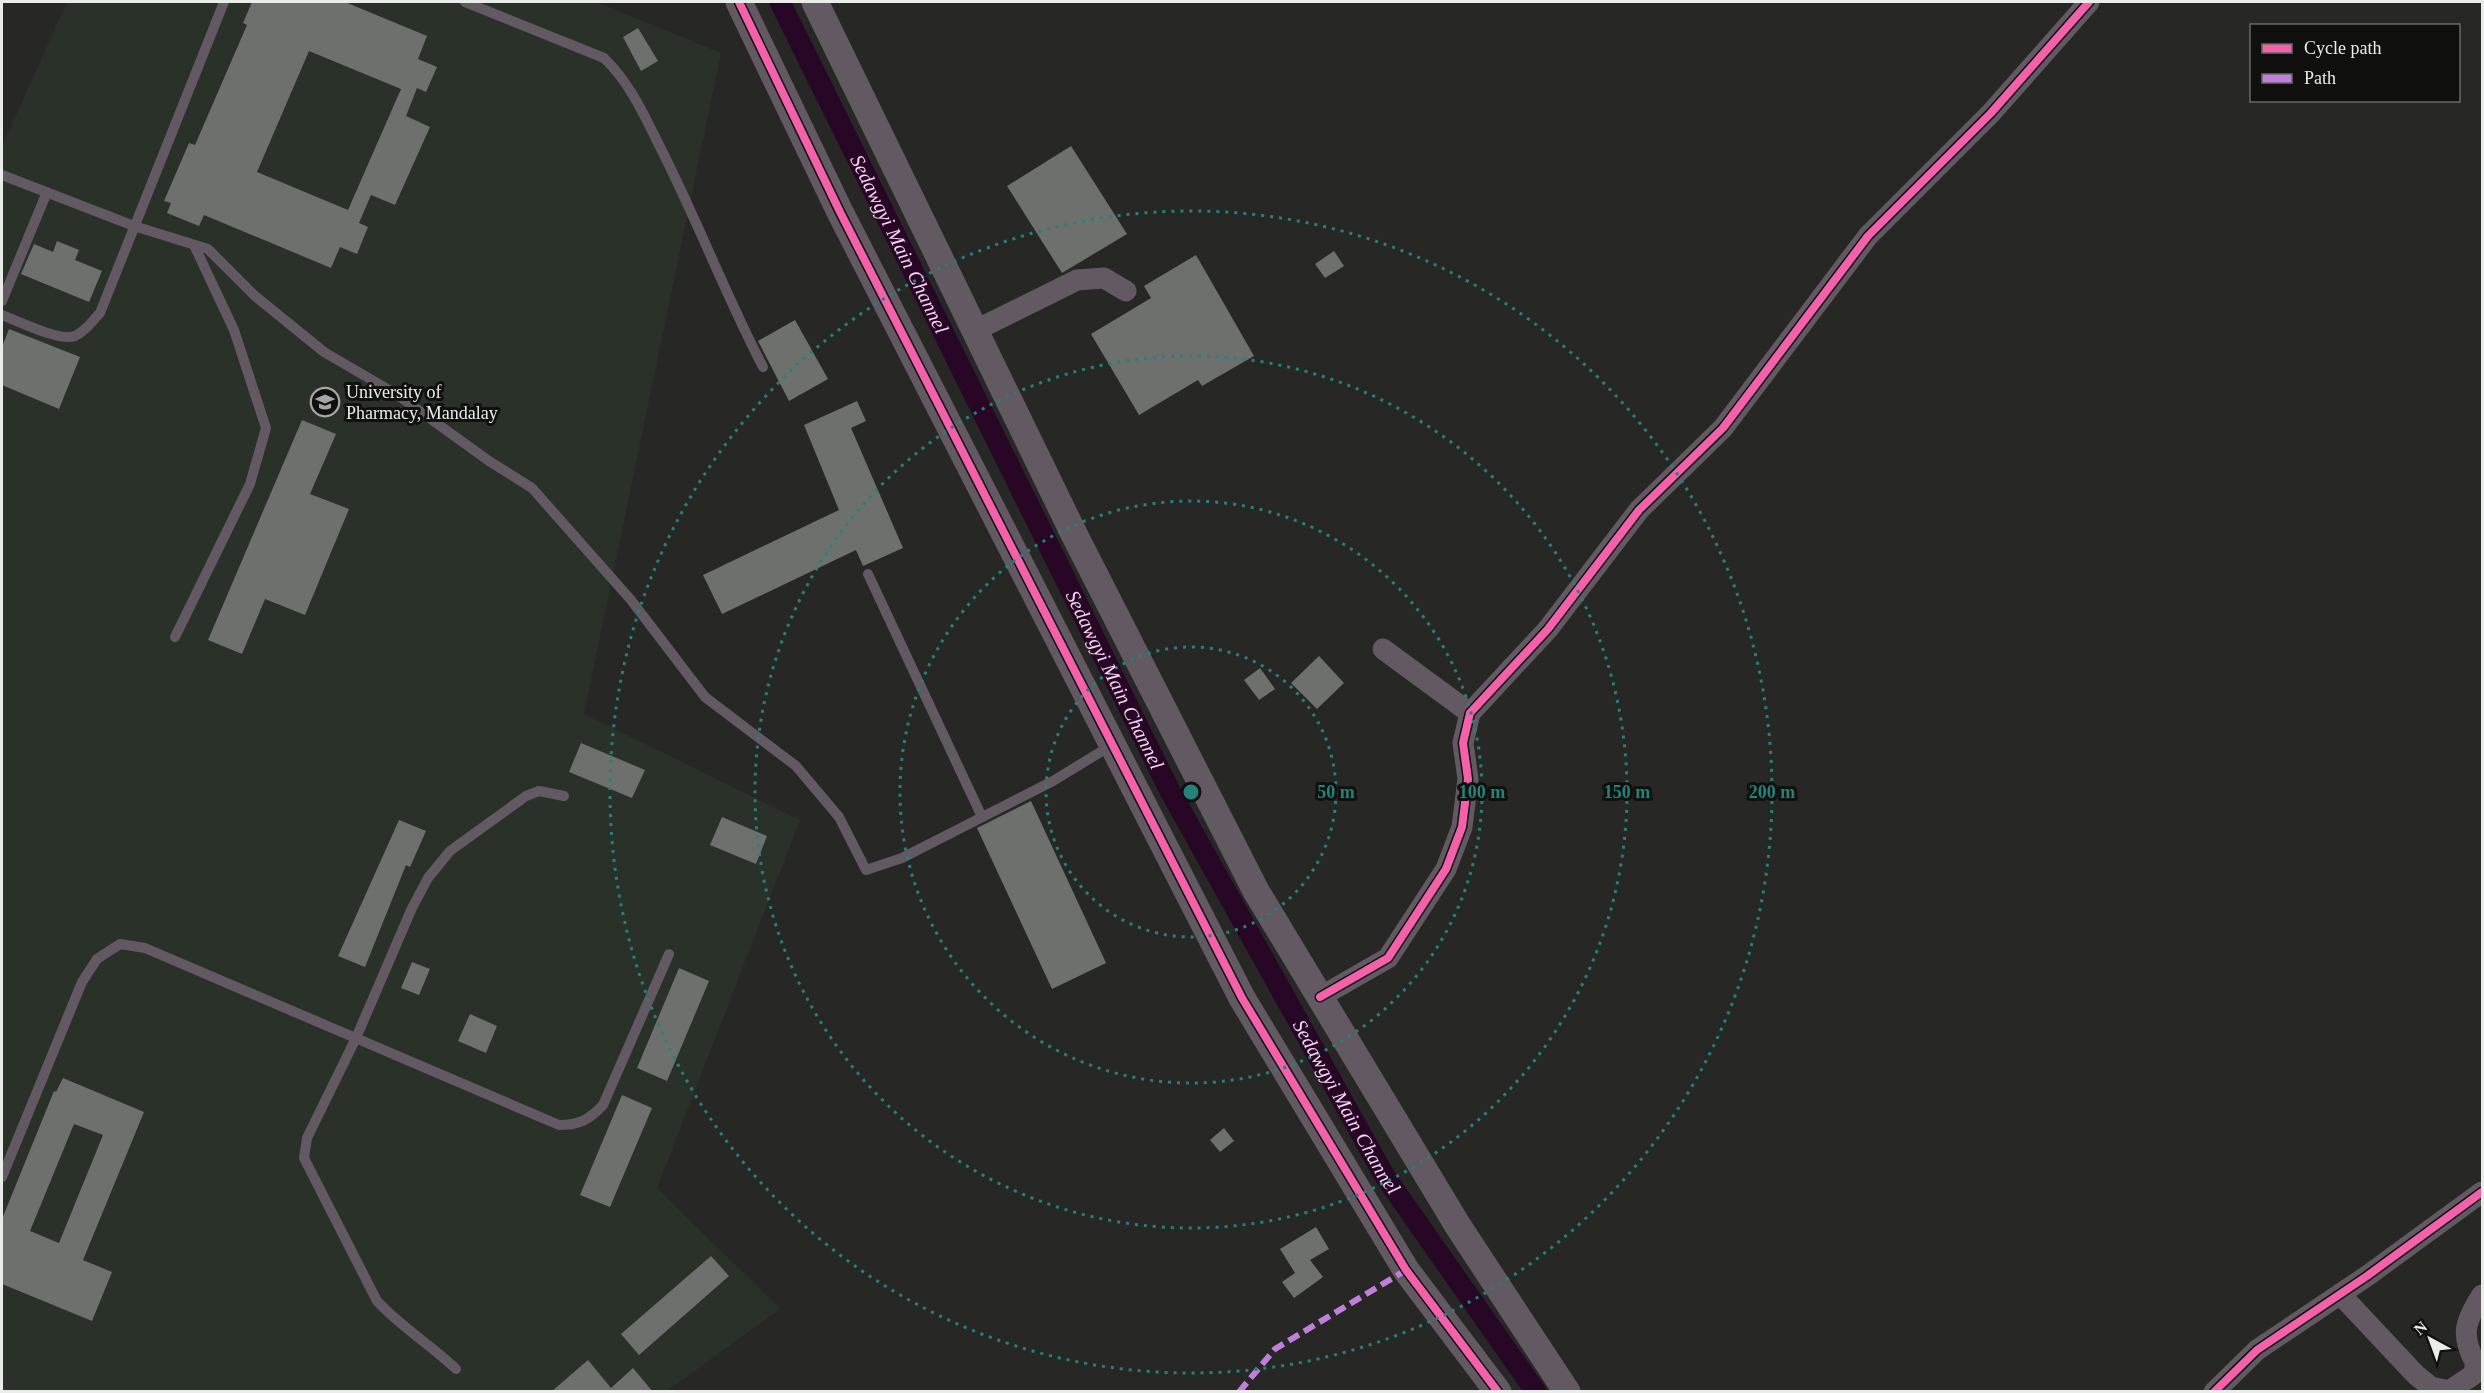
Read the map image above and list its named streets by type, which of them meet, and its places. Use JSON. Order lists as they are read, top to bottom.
{
  "water": ["Sedawgyi Main Channel"],
  "places": {
    "school or university": ["University of Pharmacy, Mandalay"]
  },
  "legend": ["Cycle path", "Path"],
  "north": "top left",
  "rings": [
    "50 m",
    "100 m",
    "150 m",
    "200 m"
  ]
}
